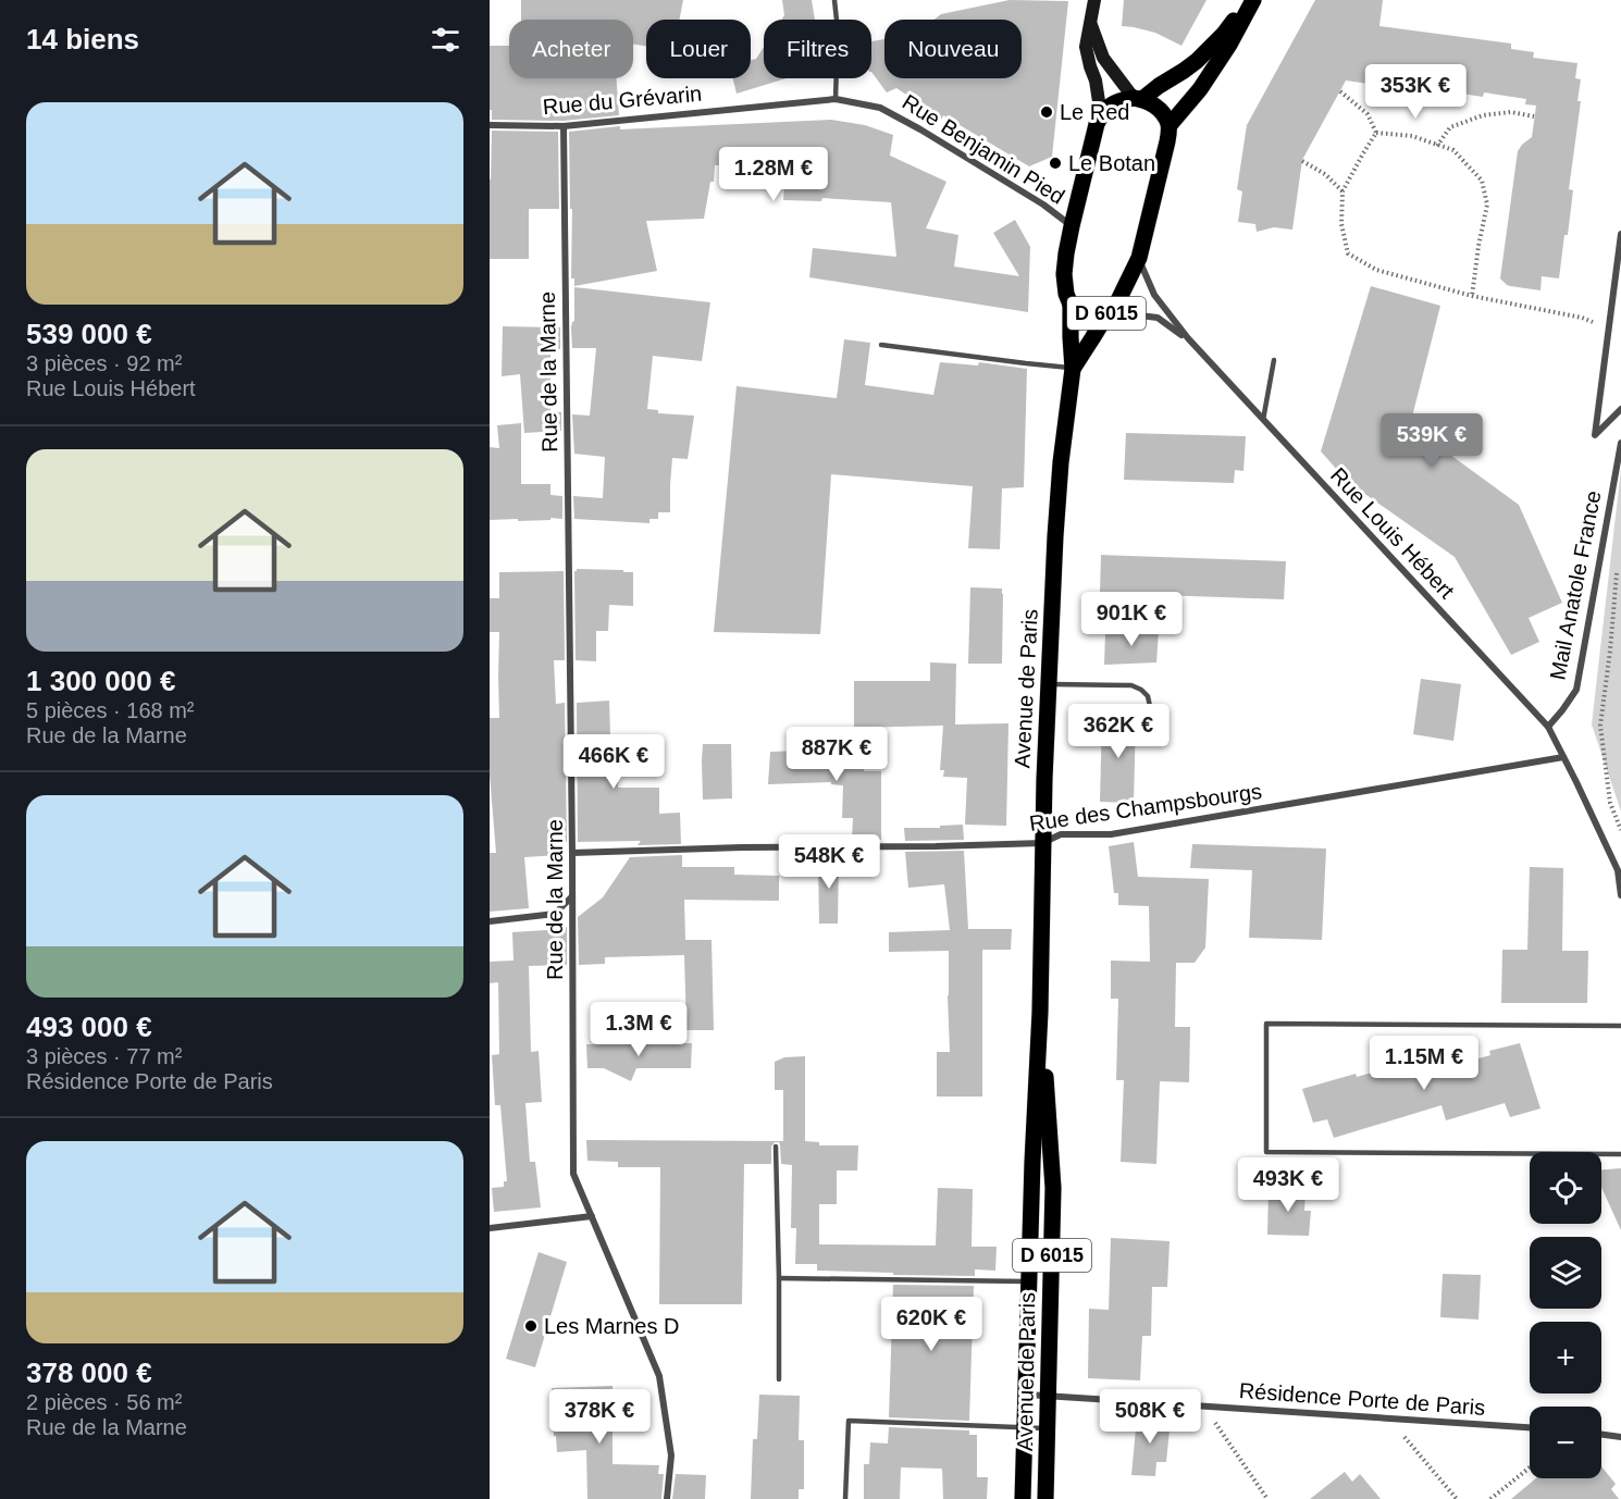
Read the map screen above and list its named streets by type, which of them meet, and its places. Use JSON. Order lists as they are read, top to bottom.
{
  "streets": {
    "main road": ["D 6015", "Avenue de Paris"],
    "street": [
      "Rue du Grévarin",
      "Rue Benjamin Pied",
      "Rue de la Marne",
      "Rue Louis Hébert",
      "Mail Anatole France",
      "Rue des Champsbourgs",
      "Résidence Porte de Paris"
    ]
  },
  "crossings": [
    ["Rue du Grévarin", "Rue Benjamin Pied"],
    ["Rue du Grévarin", "Rue de la Marne"],
    ["Rue Benjamin Pied", "D 6015"],
    ["D 6015", "Rue Louis Hébert"],
    ["D 6015", "Avenue de Paris"],
    ["Rue de la Marne", "Rue des Champsbourgs"],
    ["Rue Louis Hébert", "Mail Anatole France"],
    ["Rue Louis Hébert", "Avenue de Paris"],
    ["Rue Louis Hébert", "Rue des Champsbourgs"],
    ["Avenue de Paris", "Rue des Champsbourgs"],
    ["Avenue de Paris", "Résidence Porte de Paris"]
  ],
  "places": ["Le Red", "Le Botan", "Les Marnes D"],
  "page": {
    "heading": "14 biens",
    "chip": [
      "Acheter",
      "Louer",
      "Filtres",
      "Nouveau"
    ],
    "price": [
      "353K €",
      "1.28M €",
      "539K €",
      "901K €",
      "362K €",
      "887K €",
      "466K €",
      "548K €",
      "1.3M €",
      "1.15M €",
      "493K €",
      "620K €",
      "378K €",
      "508K €"
    ],
    "list": [
      {
        "name": "539 000 €",
        "note": "3 pièces · 92 m² · Rue Louis Hébert"
      },
      {
        "name": "1 300 000 €",
        "note": "5 pièces · 168 m² · Rue de la Marne"
      },
      {
        "name": "493 000 €",
        "note": "3 pièces · 77 m² · Résidence Porte de Paris"
      },
      {
        "name": "378 000 €",
        "note": "2 pièces · 56 m² · Rue de la Marne"
      }
    ],
    "map_buttons": ["+", "−"]
  }
}
